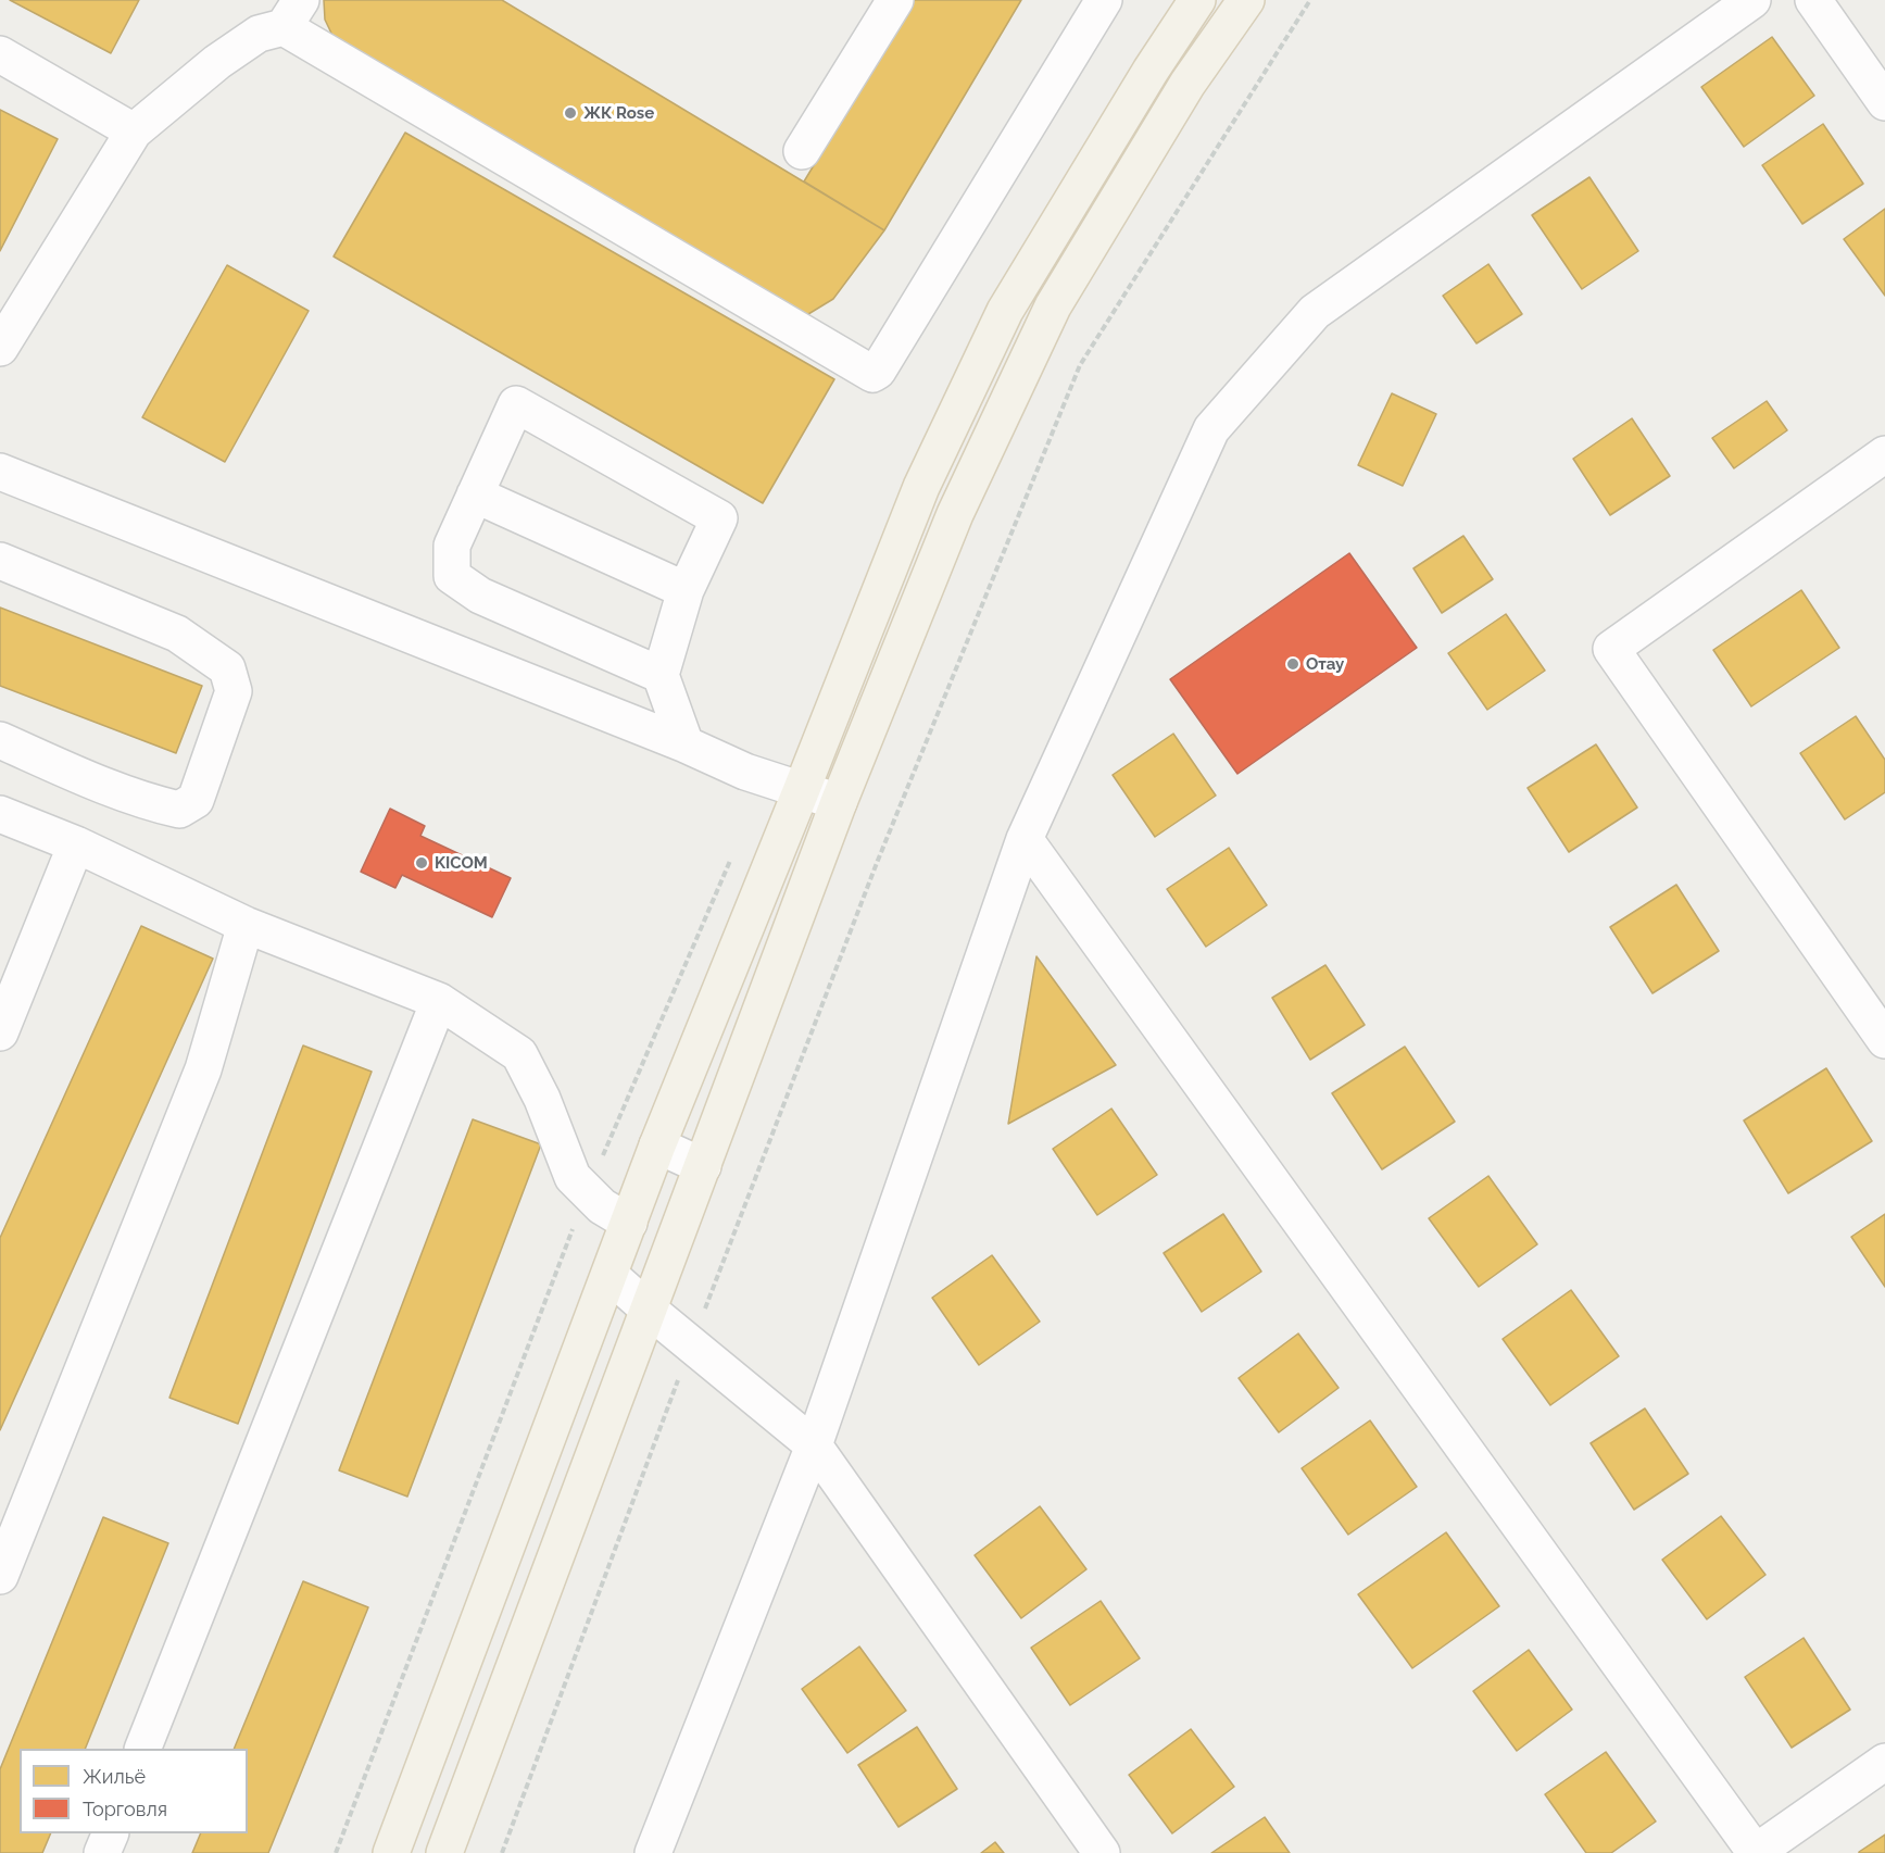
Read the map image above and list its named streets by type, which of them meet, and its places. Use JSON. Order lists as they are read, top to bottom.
{
  "places": ["ЖК Rose", "Отау", "KICOM"],
  "legend": ["Жильё", "Торговля"]
}
